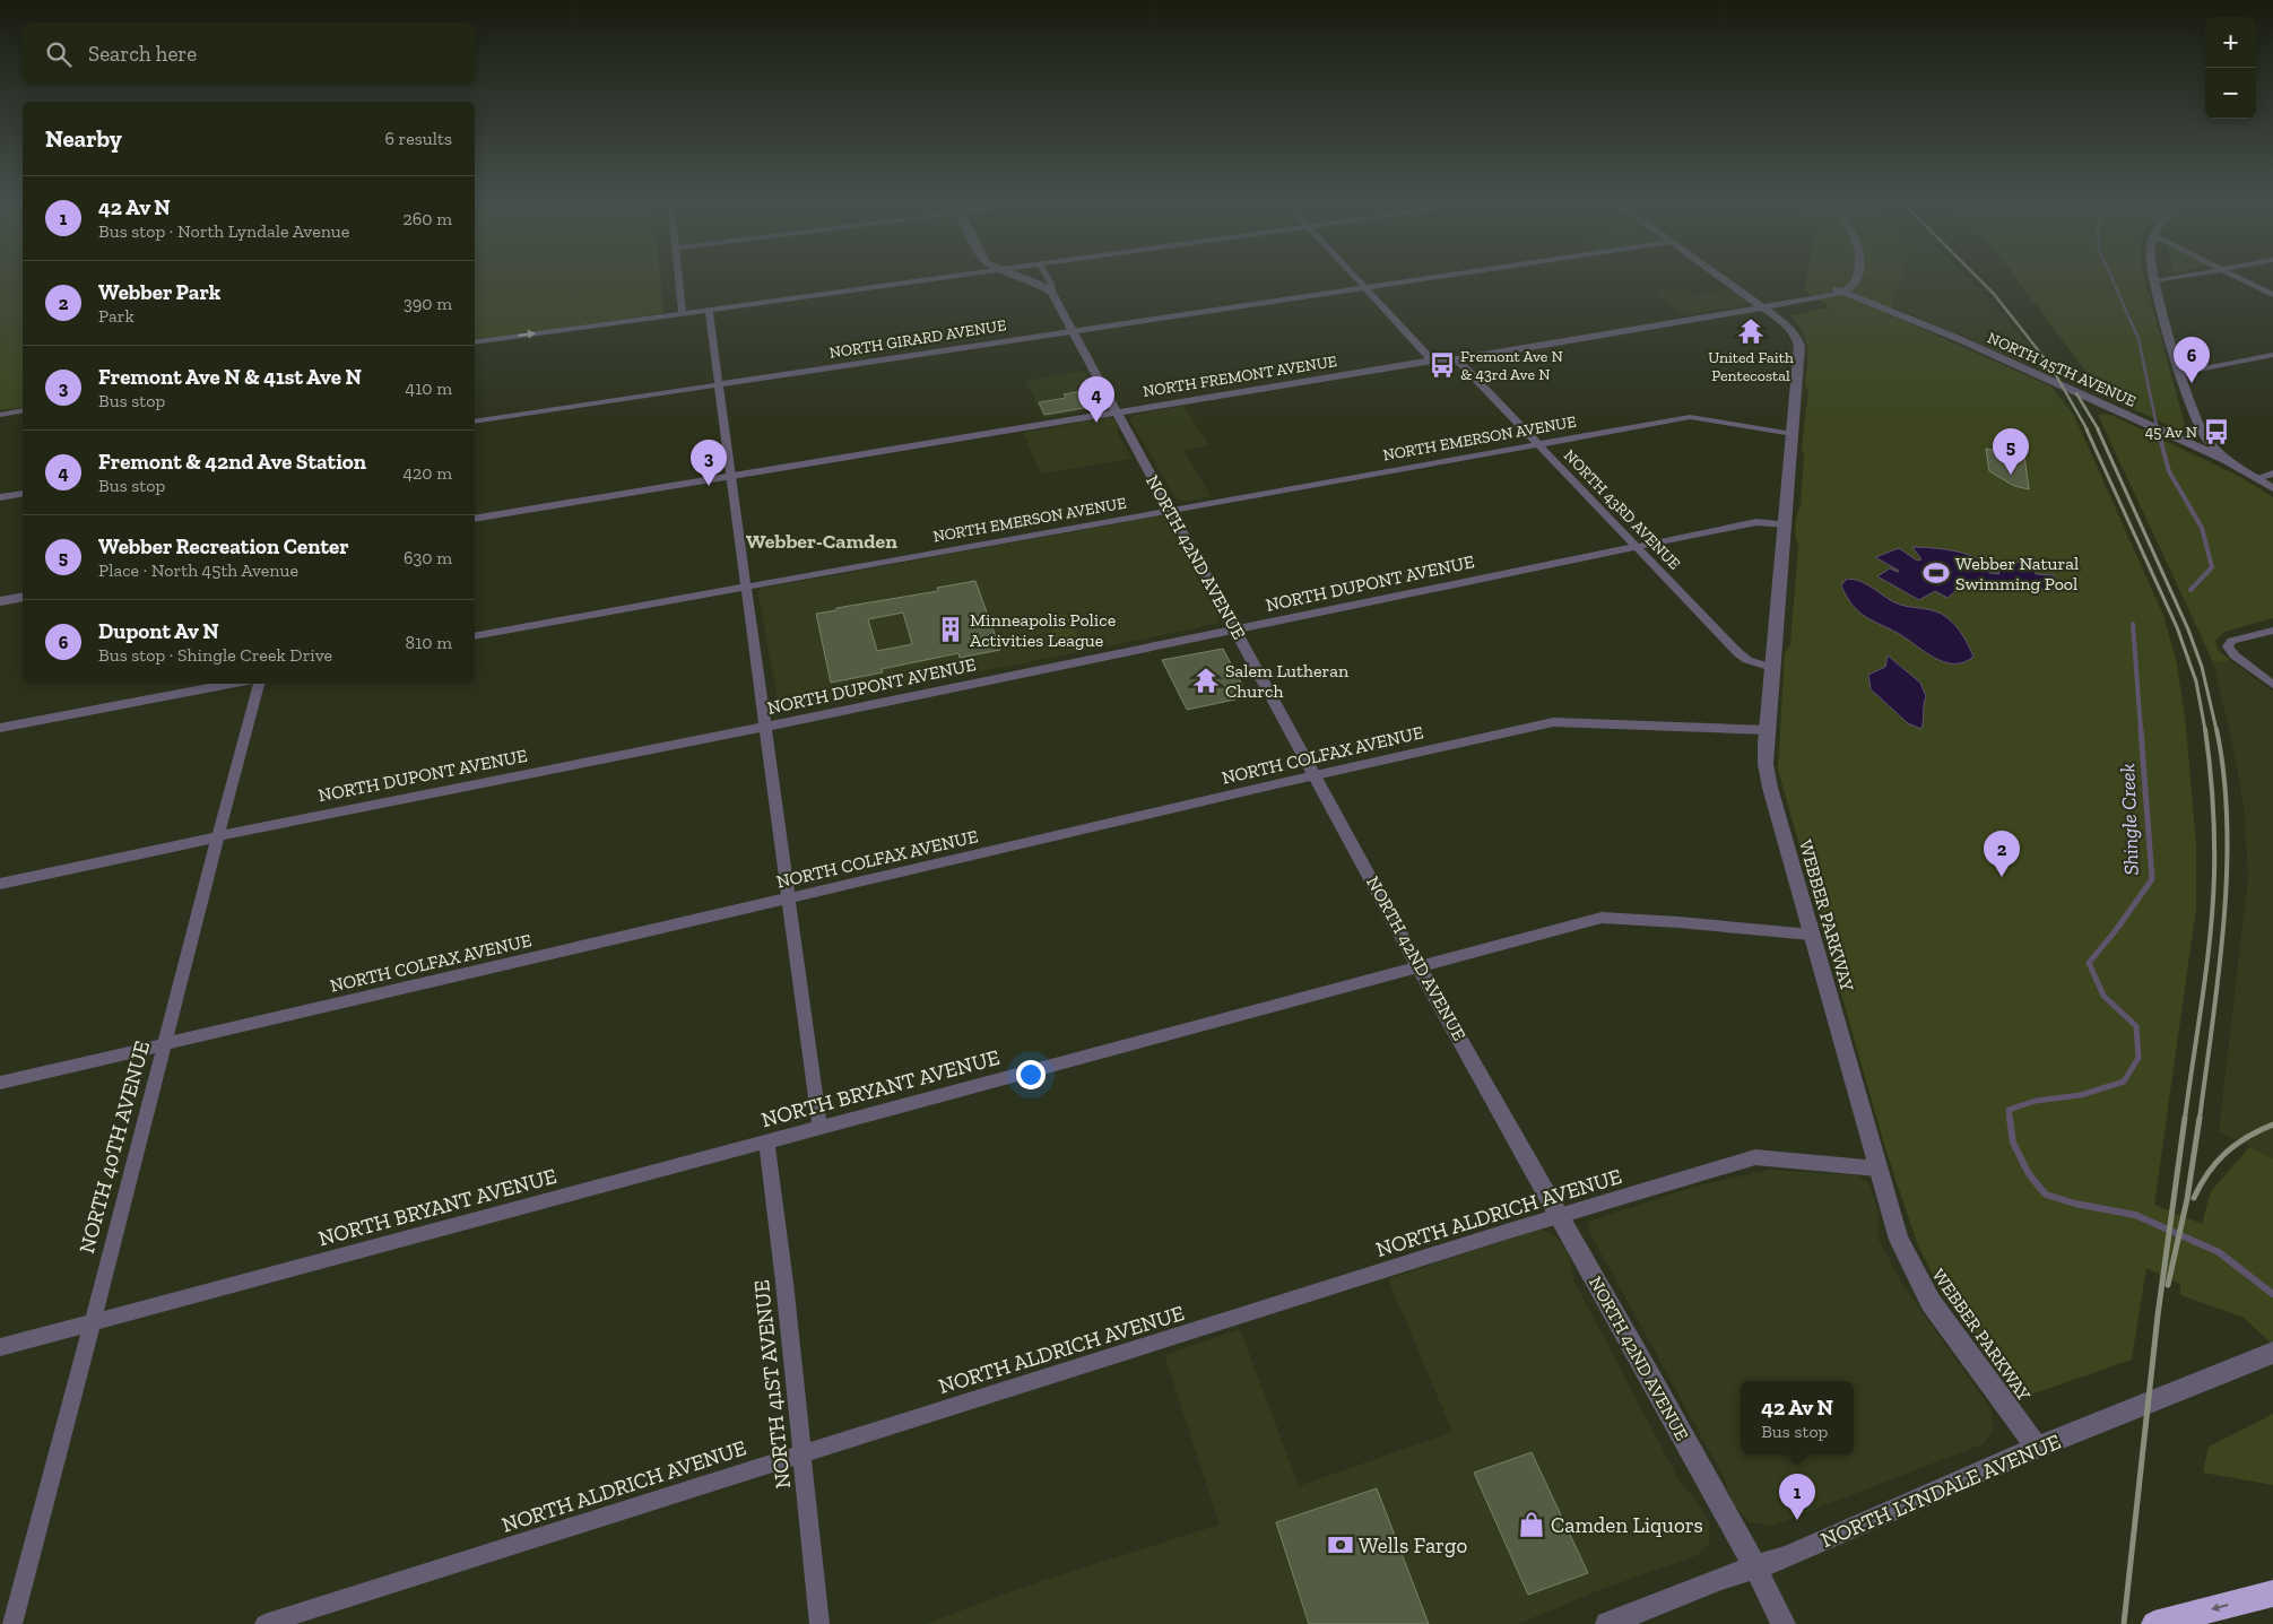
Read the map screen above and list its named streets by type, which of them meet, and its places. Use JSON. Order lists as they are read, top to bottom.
{
  "streets": {
    "street": [
      "NORTH GIRARD AVENUE",
      "NORTH 45TH AVENUE",
      "NORTH FREMONT AVENUE",
      "NORTH EMERSON AVENUE",
      "NORTH 43RD AVENUE",
      "NORTH 42ND AVENUE",
      "NORTH DUPONT AVENUE",
      "NORTH COLFAX AVENUE",
      "WEBBER PARKWAY",
      "NORTH BRYANT AVENUE",
      "NORTH 40TH AVENUE",
      "NORTH ALDRICH AVENUE",
      "NORTH 41ST AVENUE",
      "NORTH LYNDALE AVENUE"
    ]
  },
  "crossings": [
    ["NORTH GIRARD AVENUE", "NORTH 42ND AVENUE"],
    ["NORTH 45TH AVENUE", "NORTH FREMONT AVENUE"],
    ["NORTH FREMONT AVENUE", "NORTH 43RD AVENUE"],
    ["NORTH FREMONT AVENUE", "NORTH 42ND AVENUE"],
    ["NORTH FREMONT AVENUE", "WEBBER PARKWAY"],
    ["NORTH EMERSON AVENUE", "NORTH 43RD AVENUE"],
    ["NORTH EMERSON AVENUE", "NORTH 42ND AVENUE"],
    ["NORTH EMERSON AVENUE", "WEBBER PARKWAY"],
    ["NORTH 43RD AVENUE", "NORTH DUPONT AVENUE"],
    ["NORTH 43RD AVENUE", "WEBBER PARKWAY"],
    ["NORTH 42ND AVENUE", "NORTH DUPONT AVENUE"],
    ["NORTH 42ND AVENUE", "NORTH COLFAX AVENUE"],
    ["NORTH 42ND AVENUE", "NORTH BRYANT AVENUE"],
    ["NORTH 42ND AVENUE", "NORTH ALDRICH AVENUE"],
    ["NORTH 42ND AVENUE", "NORTH LYNDALE AVENUE"],
    ["NORTH DUPONT AVENUE", "WEBBER PARKWAY"],
    ["NORTH DUPONT AVENUE", "NORTH 40TH AVENUE"],
    ["NORTH COLFAX AVENUE", "WEBBER PARKWAY"],
    ["NORTH COLFAX AVENUE", "NORTH 40TH AVENUE"],
    ["WEBBER PARKWAY", "NORTH BRYANT AVENUE"],
    ["WEBBER PARKWAY", "NORTH ALDRICH AVENUE"],
    ["WEBBER PARKWAY", "NORTH LYNDALE AVENUE"],
    ["NORTH BRYANT AVENUE", "NORTH 40TH AVENUE"],
    ["NORTH BRYANT AVENUE", "NORTH 41ST AVENUE"],
    ["NORTH ALDRICH AVENUE", "NORTH 41ST AVENUE"]
  ],
  "districts": ["Webber-Camden"],
  "water": ["Shingle Creek"],
  "places": {
    "temple": ["United Faith Pentecostal", "Salem Lutheran Church"],
    "bus stop": ["Fremont Ave N & 43rd Ave N", "45 Av N"],
    "sports": ["Webber Natural Swimming Pool"],
    "building": ["Minneapolis Police Activities League"],
    "shop": ["Camden Liquors"],
    "bank": ["Wells Fargo"]
  },
  "page": {
    "map_buttons": ["+", "−"],
    "search": "Search here",
    "heading": ["Nearby", "6 results"],
    "list": [
      {
        "mark": "1",
        "name": "42 Av N",
        "note": "Bus stop · North Lyndale Avenue",
        "value": "260 m"
      },
      {
        "mark": "2",
        "name": "Webber Park",
        "note": "Park",
        "value": "390 m"
      },
      {
        "mark": "3",
        "name": "Fremont Ave N & 41st Ave N",
        "note": "Bus stop",
        "value": "410 m"
      },
      {
        "mark": "4",
        "name": "Fremont & 42nd Ave Station",
        "note": "Bus stop",
        "value": "420 m"
      },
      {
        "mark": "5",
        "name": "Webber Recreation Center",
        "note": "Place · North 45th Avenue",
        "value": "630 m"
      },
      {
        "mark": "6",
        "name": "Dupont Av N",
        "note": "Bus stop · Shingle Creek Drive",
        "value": "810 m"
      }
    ],
    "pins": [
      "6",
      "4",
      "5",
      "3",
      "2",
      "1"
    ],
    "popup": ["42 Av N", "Bus stop"]
  }
}
